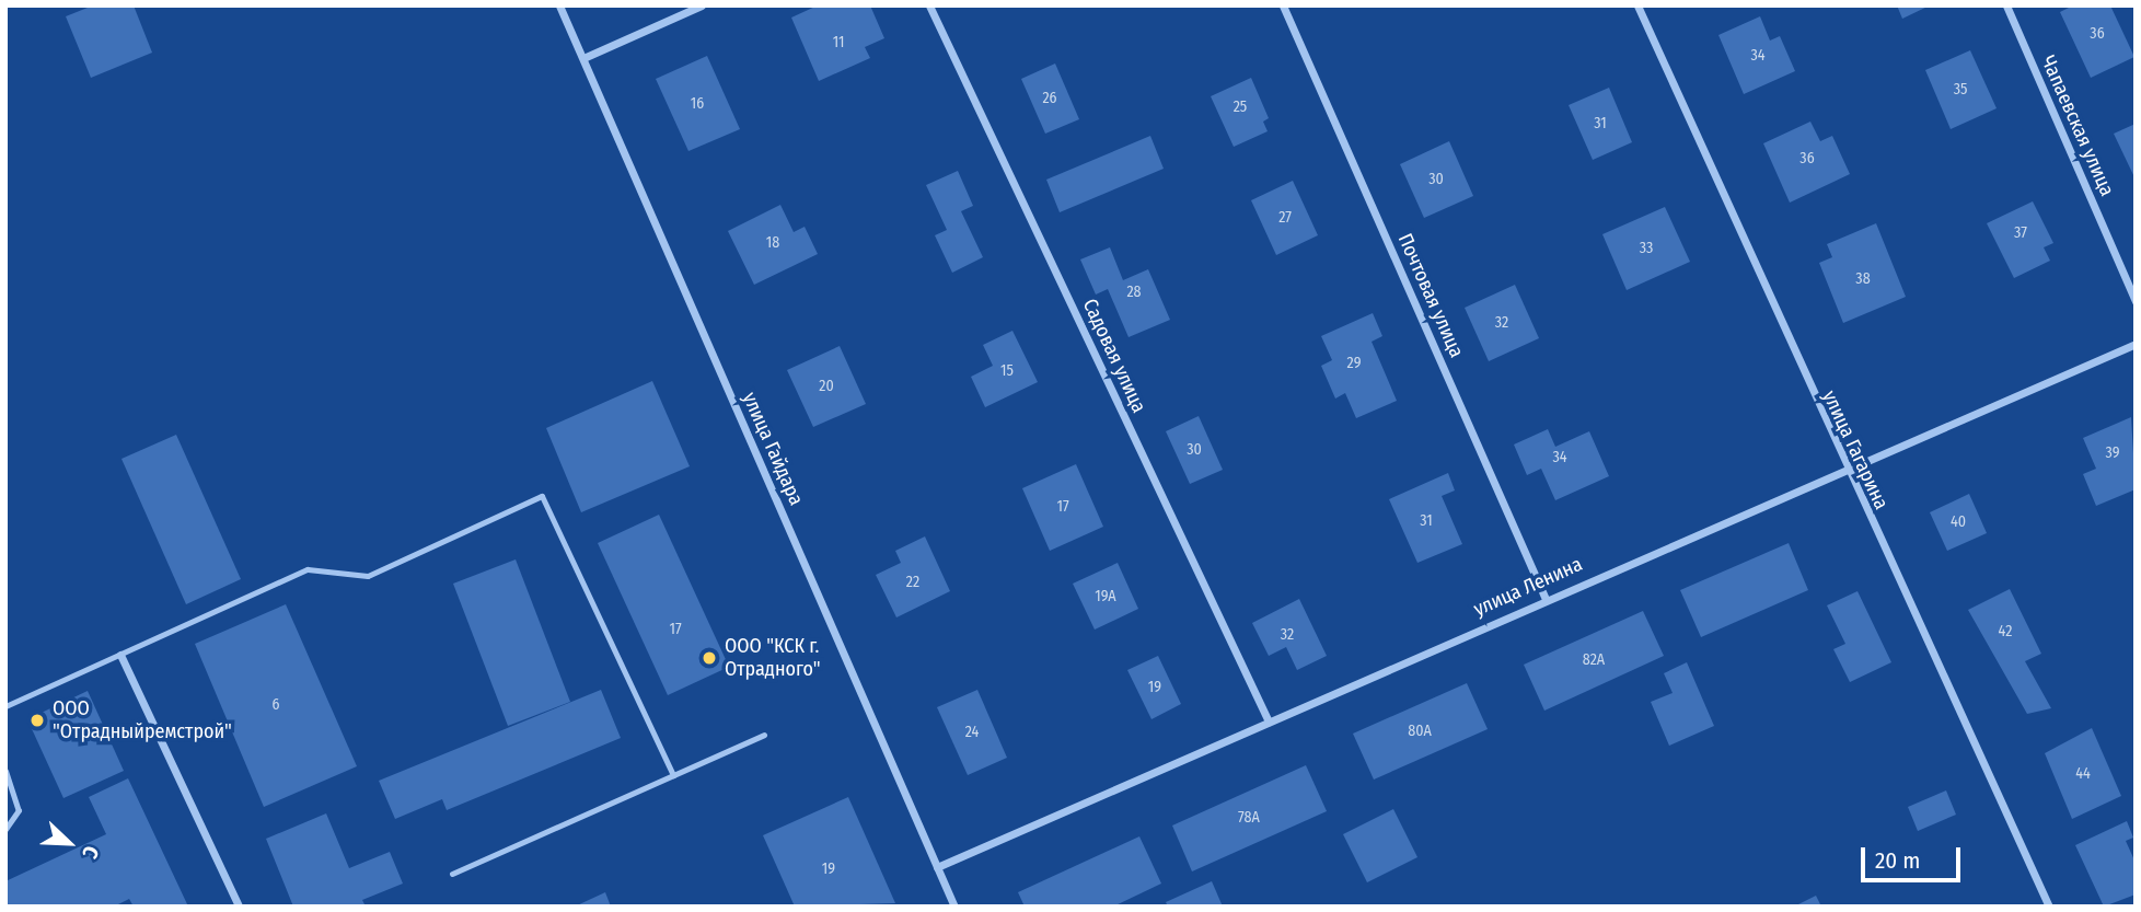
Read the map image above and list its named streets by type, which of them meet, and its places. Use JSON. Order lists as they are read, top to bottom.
{
  "streets": {
    "street": [
      "Чапаевская улица",
      "Почтовая улица",
      "Садовая улица",
      "улица Гайдара",
      "улица Гагарина",
      "улица Ленина"
    ]
  },
  "crossings": [
    ["Почтовая улица", "улица Ленина"],
    ["Садовая улица", "улица Ленина"],
    ["улица Гайдара", "улица Ленина"],
    ["улица Гагарина", "улица Ленина"]
  ],
  "places": ["ООО \"КСК г. Отрадного\"", "ООО \"Отрадныйремстрой\""],
  "house_numbers": [
    "36",
    "11",
    "34",
    "35",
    "26",
    "16",
    "25",
    "31",
    "36",
    "30",
    "27",
    "37",
    "18",
    "33",
    "38",
    "28",
    "32",
    "29",
    "15",
    "20",
    "30",
    "39",
    "34",
    "17",
    "31",
    "40",
    "22",
    "19А",
    "17",
    "42",
    "32",
    "82А",
    "19",
    "6",
    "80А",
    "24",
    "44",
    "78А",
    "19"
  ],
  "scale_bar": "20 m",
  "north": "bottom right"
}
